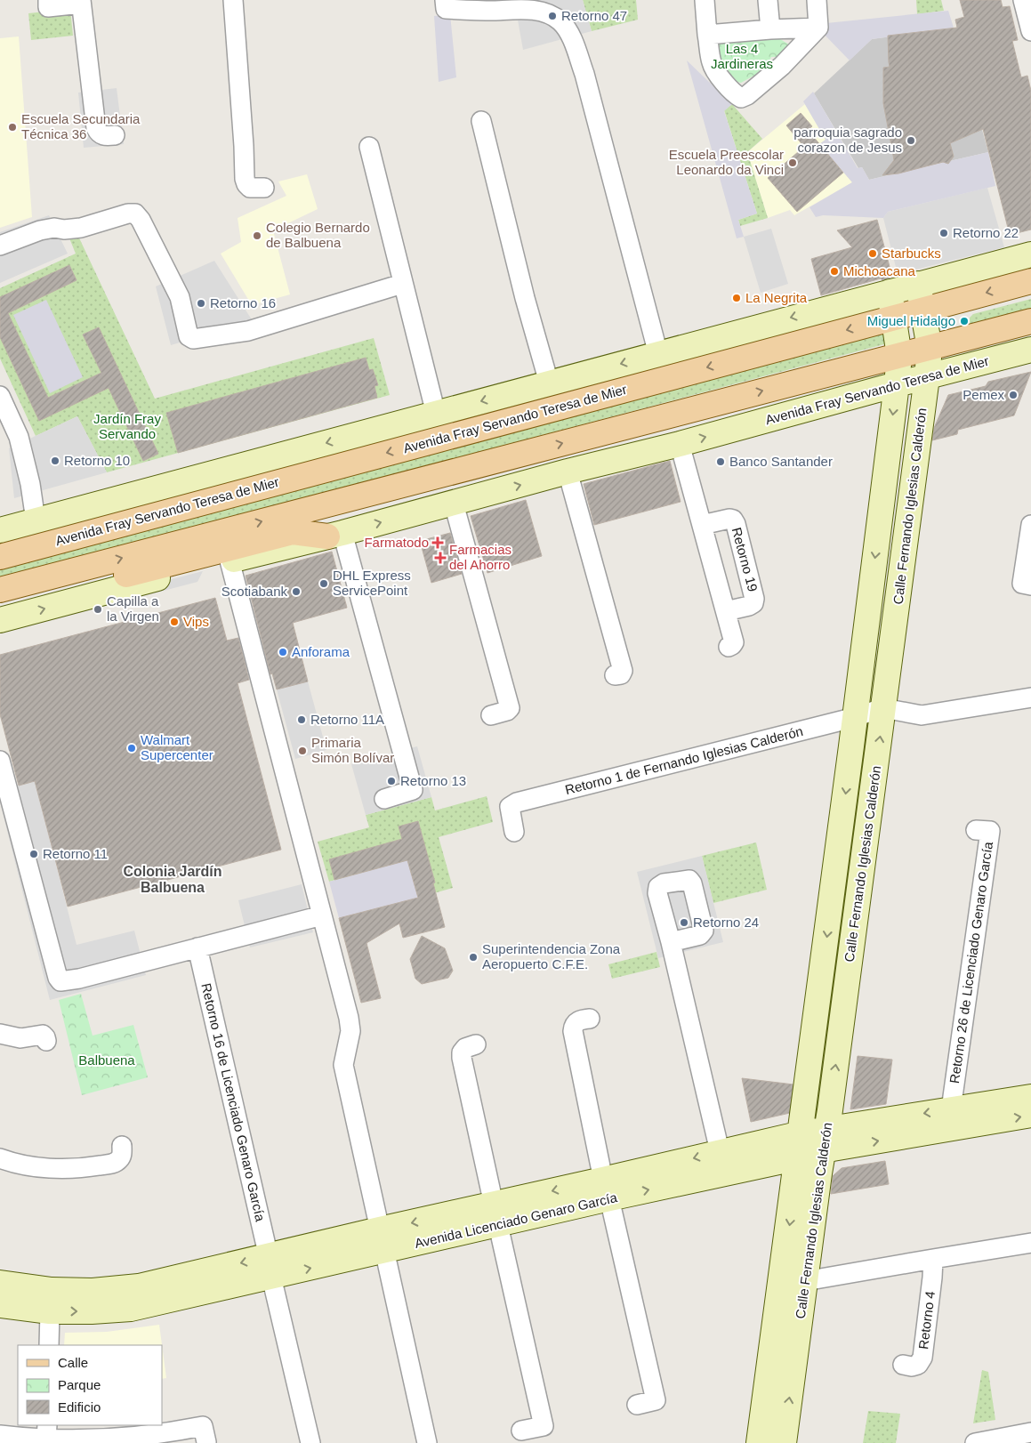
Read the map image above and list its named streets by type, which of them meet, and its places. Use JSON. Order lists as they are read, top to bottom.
{
  "streets": {
    "main road": ["Avenida Fray Servando Teresa de Mier"],
    "street": [
      "Calle Fernando Iglesias Calderón",
      "Retorno 19",
      "Retorno 1 de Fernando Iglesias Calderón",
      "Retorno 26 de Licenciado Genaro García",
      "Retorno 16 de Licenciado Genaro García",
      "Avenida Licenciado Genaro García",
      "Retorno 4"
    ]
  },
  "crossings": [
    ["Avenida Fray Servando Teresa de Mier", "Calle Fernando Iglesias Calderón"],
    ["Calle Fernando Iglesias Calderón", "Retorno 1 de Fernando Iglesias Calderón"],
    ["Calle Fernando Iglesias Calderón", "Avenida Licenciado Genaro García"],
    ["Retorno 26 de Licenciado Genaro García", "Avenida Licenciado Genaro García"],
    ["Retorno 16 de Licenciado Genaro García", "Avenida Licenciado Genaro García"]
  ],
  "districts": ["Colonia Jardín Balbuena"],
  "parks": ["Las 4 Jardineras", "Jardín Fray Servando", "Balbuena"],
  "places": {
    "other": [
      "Retorno 47",
      "Escuela Secundaria Técnica 36",
      "parroquia sagrado corazon de Jesus",
      "Escuela Preescolar Leonardo da Vinci",
      "Retorno 22",
      "Colegio Bernardo de Balbuena",
      "Starbucks",
      "Michoacana",
      "La Negrita",
      "Retorno 16",
      "Miguel Hidalgo",
      "Pemex",
      "Retorno 10",
      "Banco Santander",
      "DHL Express ServicePoint",
      "Scotiabank",
      "Capilla a la Virgen",
      "Vips",
      "Anforama",
      "Retorno 11A",
      "Walmart Supercenter",
      "Primaria Simón Bolívar",
      "Retorno 13",
      "Retorno 11",
      "Retorno 24",
      "Superintendencia Zona Aeropuerto C.F.E."
    ],
    "health": ["Farmatodo", "Farmacias del Ahorro"]
  },
  "legend": ["Calle", "Parque", "Edificio"]
}
